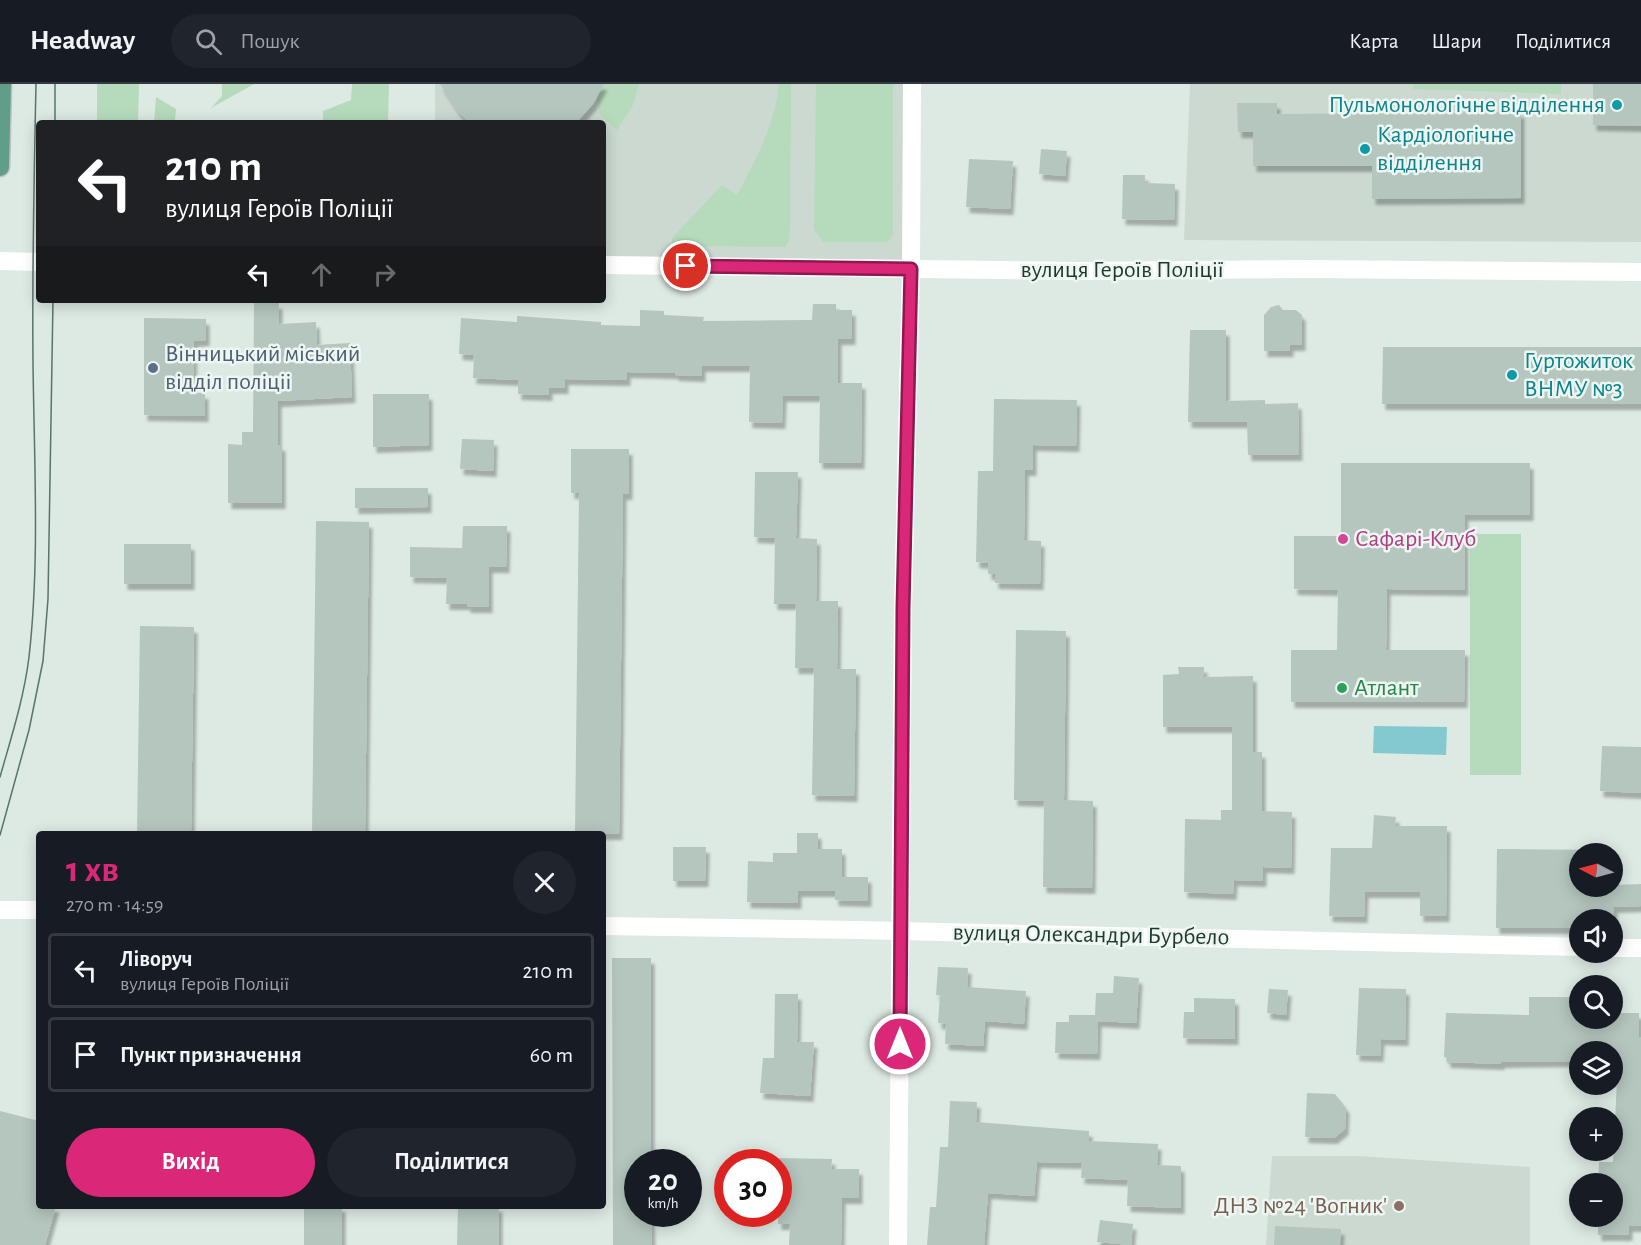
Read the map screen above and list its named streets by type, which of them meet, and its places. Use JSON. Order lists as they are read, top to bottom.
{
  "streets": {
    "street": ["вулиця Героїв Поліції", "вулиця Олександри Бурбело"]
  },
  "places": [
    "Пульмонологічне відділення",
    "Кардіологічне відділення",
    "Вінницький міський відділ поліціі",
    "Гуртожиток ВНМУ №3",
    "Сафарі-Клуб",
    "Атлант",
    "ДНЗ №24 'Вогник'"
  ],
  "north": "left",
  "page": {
    "header": "Headway",
    "search": "Пошук",
    "nav": ["Карта", "Шари", "Поділитися"],
    "turn": ["210 m", "вулиця Героїв Поліції"],
    "heading": ["1 хв", "270 m · 14:59"],
    "map_buttons": ["+", "−"],
    "list": [
      {
        "name": "Ліворуч",
        "note": "вулиця Героїв Поліції",
        "value": "210 m"
      },
      {
        "name": "Пункт призначення",
        "value": "60 m"
      }
    ],
    "buttons": ["Вихід", "Поділитися"],
    "speed": "20 km/h",
    "limit": "30"
  }
}
